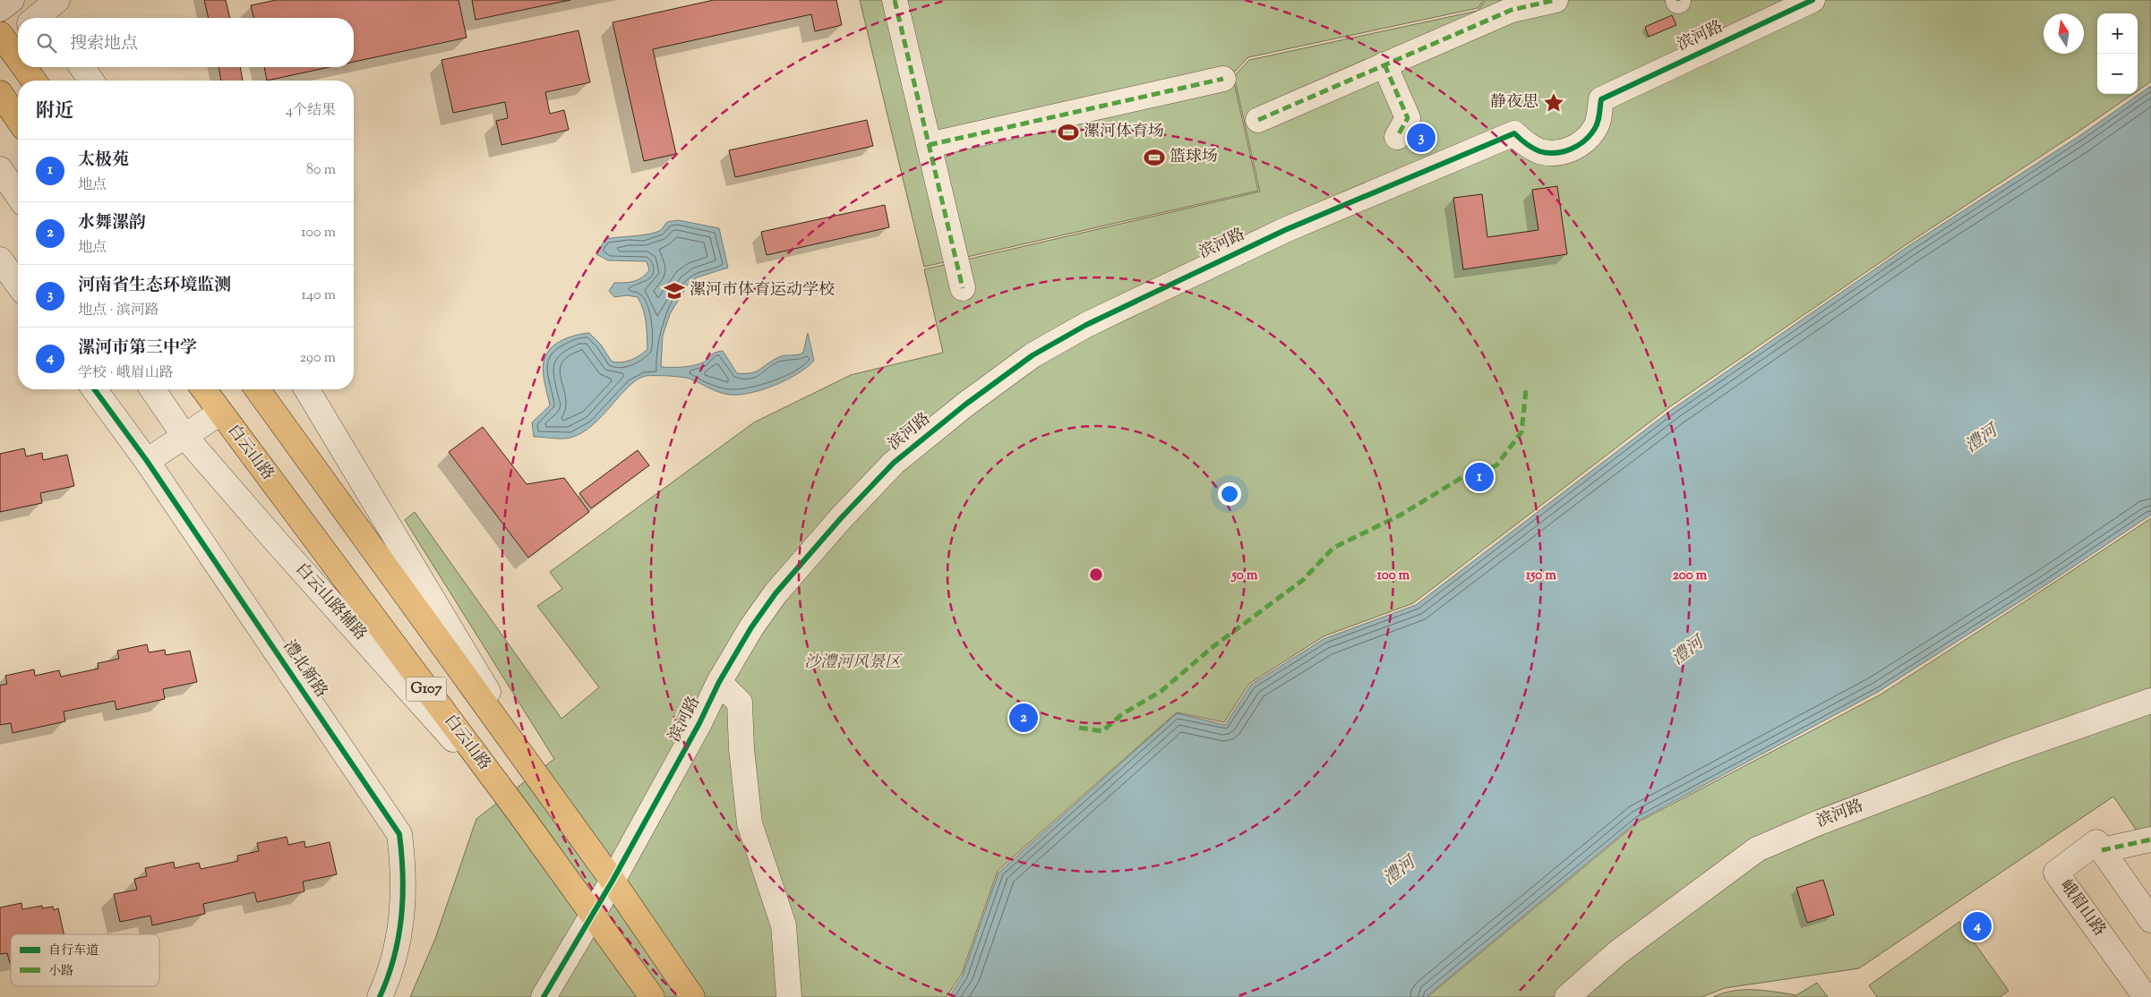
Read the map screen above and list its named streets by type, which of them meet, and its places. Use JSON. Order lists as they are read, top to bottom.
{
  "streets": {
    "highway": ["白云山路", "G107"],
    "street": [
      "滨河路",
      "白云山路辅路",
      "澧北新路",
      "峨眉山路"
    ]
  },
  "crossings": [
    ["滨河路", "白云山路"],
    ["滨河路", "G107"],
    ["白云山路", "白云山路辅路"]
  ],
  "water": ["澧河"],
  "parks": ["沙澧河风景区"],
  "places": {
    "place": ["静夜思"],
    "sports": ["漯河体育场", "篮球场"],
    "school or university": ["漯河市体育运动学校"]
  },
  "legend": ["自行车道", "小路"],
  "north": "top",
  "page": {
    "map_buttons": ["+", "−"],
    "search": "搜索地点",
    "heading": ["附近", "4个结果"],
    "pins": [
      "3",
      "1",
      "2",
      "4"
    ],
    "list": [
      {
        "mark": "1",
        "name": "太极苑",
        "note": "地点",
        "value": "80 m"
      },
      {
        "mark": "2",
        "name": "水舞漯韵",
        "note": "地点",
        "value": "100 m"
      },
      {
        "mark": "3",
        "name": "河南省生态环境监测",
        "note": "地点 · 滨河路",
        "value": "140 m"
      },
      {
        "mark": "4",
        "name": "漯河市第三中学",
        "note": "学校 · 峨眉山路",
        "value": "290 m"
      }
    ]
  },
  "rings": [
    "50 m",
    "100 m",
    "150 m",
    "200 m"
  ]
}
